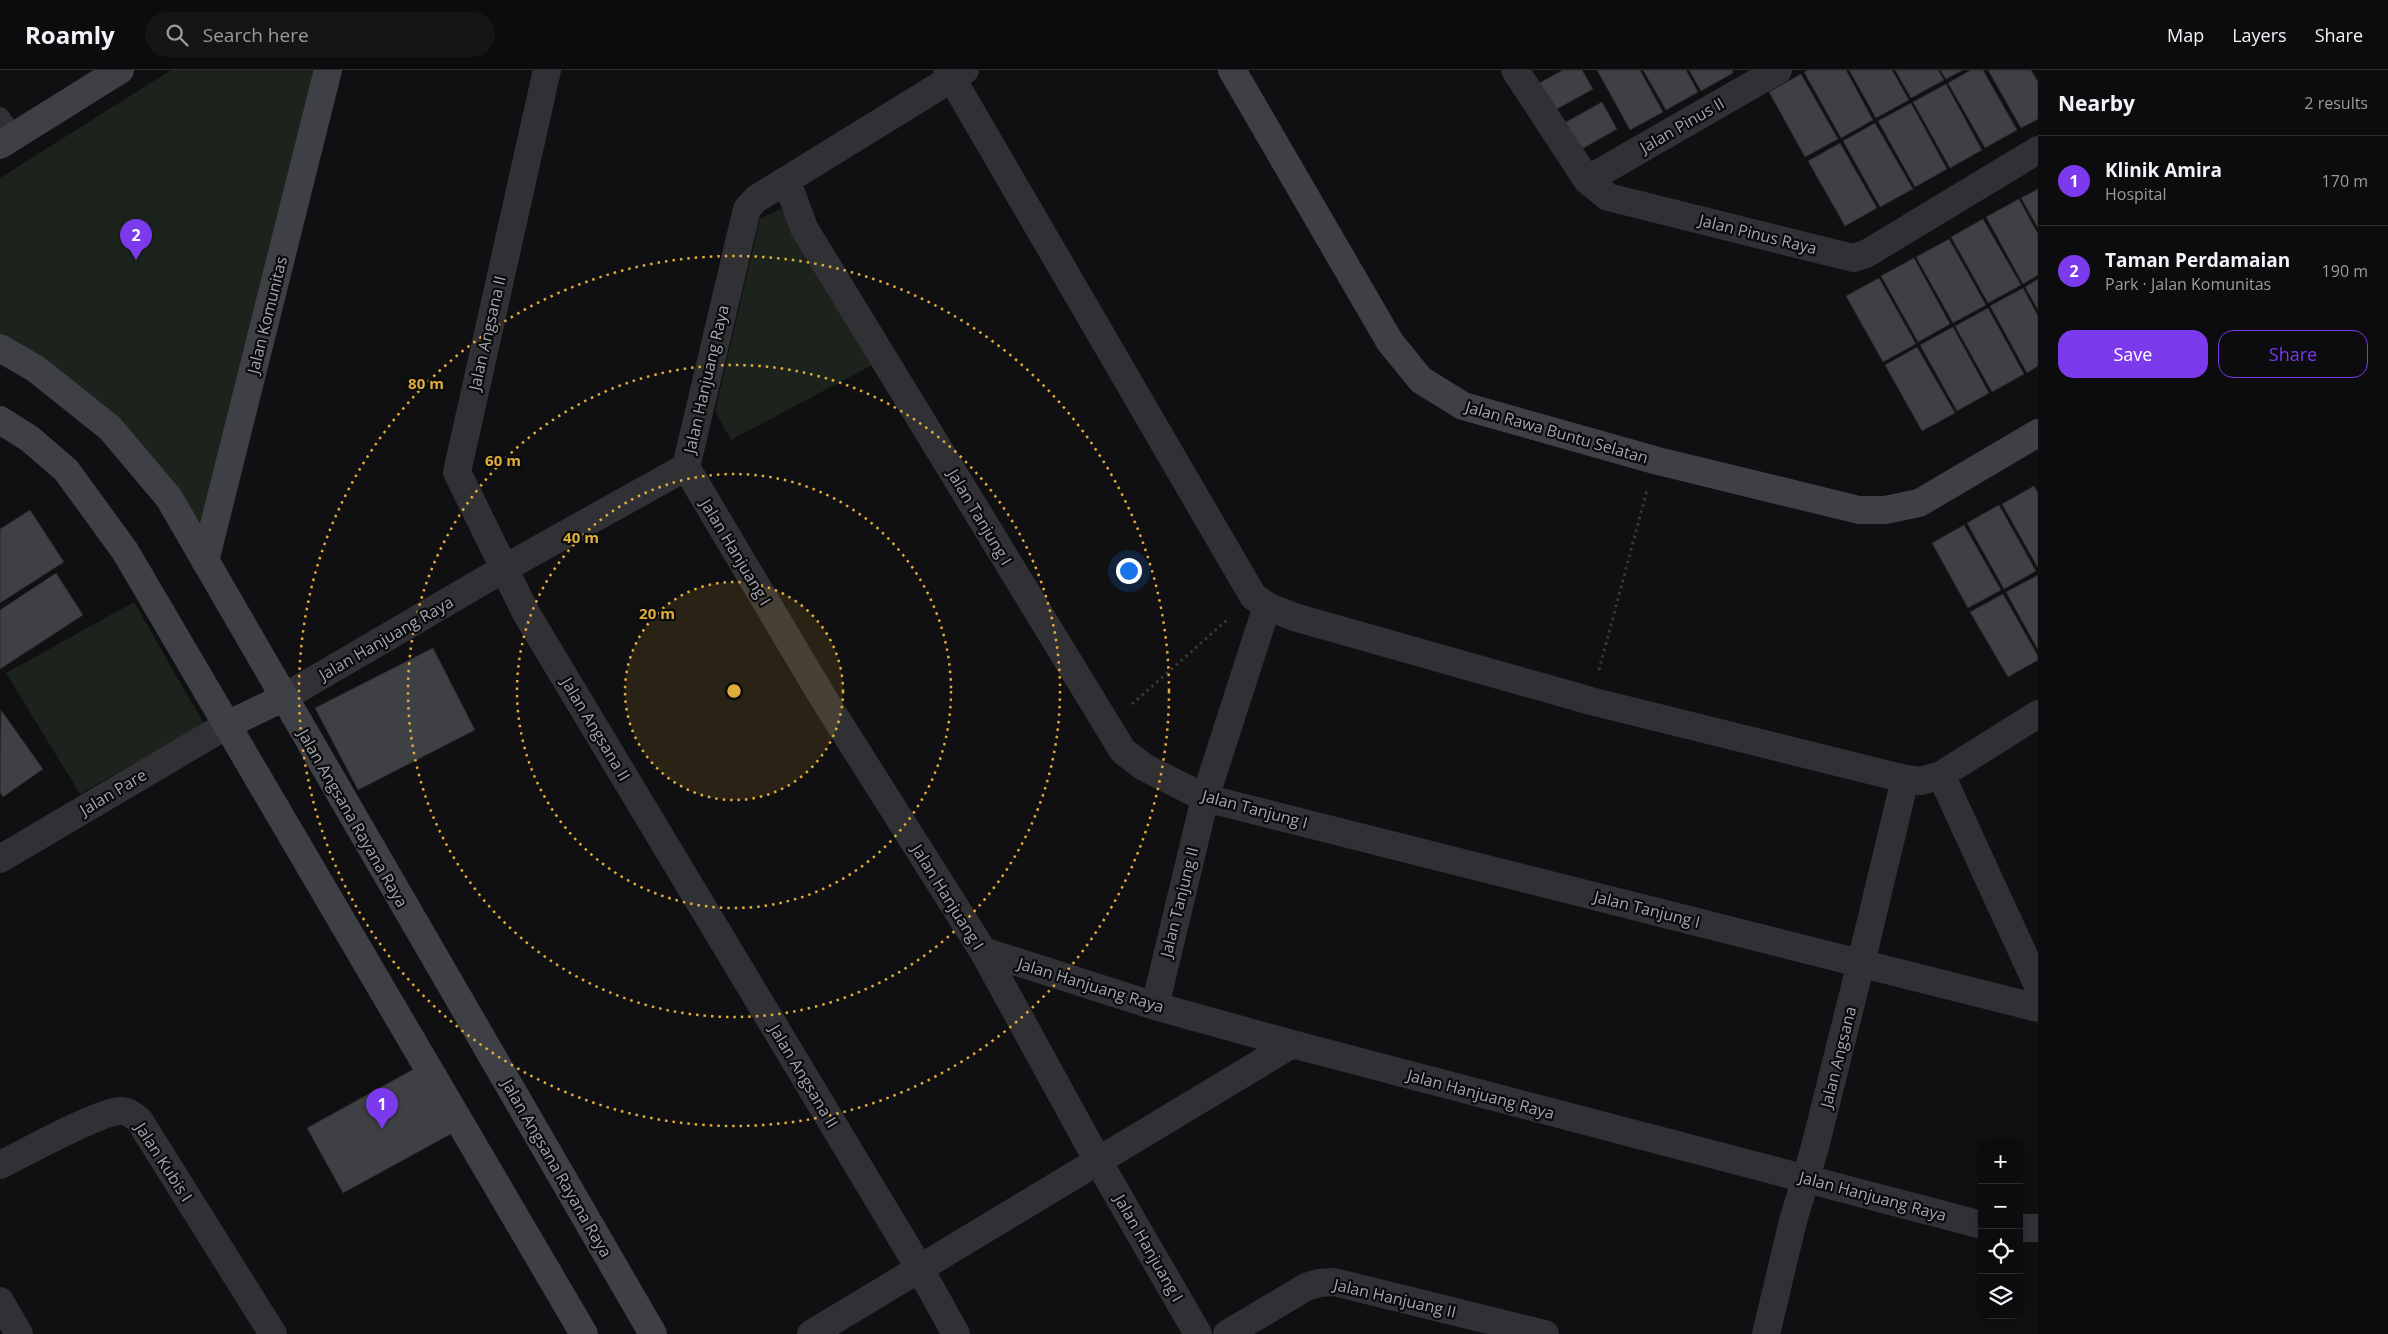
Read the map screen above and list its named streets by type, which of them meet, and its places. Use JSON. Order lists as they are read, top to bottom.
{
  "streets": {
    "street": [
      "Jalan Pinus II",
      "Jalan Pinus Raya",
      "Jalan Komunitas",
      "Jalan Angsana II",
      "Jalan Hanjuang Raya",
      "Jalan Rawa Buntu Selatan",
      "Jalan Tanjung I",
      "Jalan Hanjuang I",
      "Jalan Pare",
      "Jalan Angsana Rayana Raya",
      "Jalan Tanjung II",
      "Jalan Angsana",
      "Jalan Kubis I",
      "Jalan Hanjuang II"
    ]
  },
  "crossings": [
    ["Jalan Pinus II", "Jalan Pinus Raya"],
    ["Jalan Komunitas", "Jalan Angsana Rayana Raya"],
    ["Jalan Angsana II", "Jalan Hanjuang Raya"],
    ["Jalan Hanjuang Raya", "Jalan Tanjung I"],
    ["Jalan Hanjuang Raya", "Jalan Hanjuang I"],
    ["Jalan Hanjuang Raya", "Jalan Angsana Rayana Raya"],
    ["Jalan Hanjuang Raya", "Jalan Tanjung II"],
    ["Jalan Hanjuang Raya", "Jalan Angsana"],
    ["Jalan Tanjung I", "Jalan Tanjung II"],
    ["Jalan Tanjung I", "Jalan Angsana"]
  ],
  "page": {
    "header": "Roamly",
    "search": "Search here",
    "nav": ["Map", "Layers", "Share"],
    "heading": ["Nearby", "2 results"],
    "list": [
      {
        "mark": "1",
        "name": "Klinik Amira",
        "note": "Hospital",
        "value": "170 m"
      },
      {
        "mark": "2",
        "name": "Taman Perdamaian",
        "note": "Park · Jalan Komunitas",
        "value": "190 m"
      }
    ],
    "pins": ["2", "1"],
    "buttons": ["Save", "Share"],
    "map_buttons": ["+", "−"]
  },
  "rings": [
    "80 m",
    "60 m",
    "40 m",
    "20 m"
  ]
}
